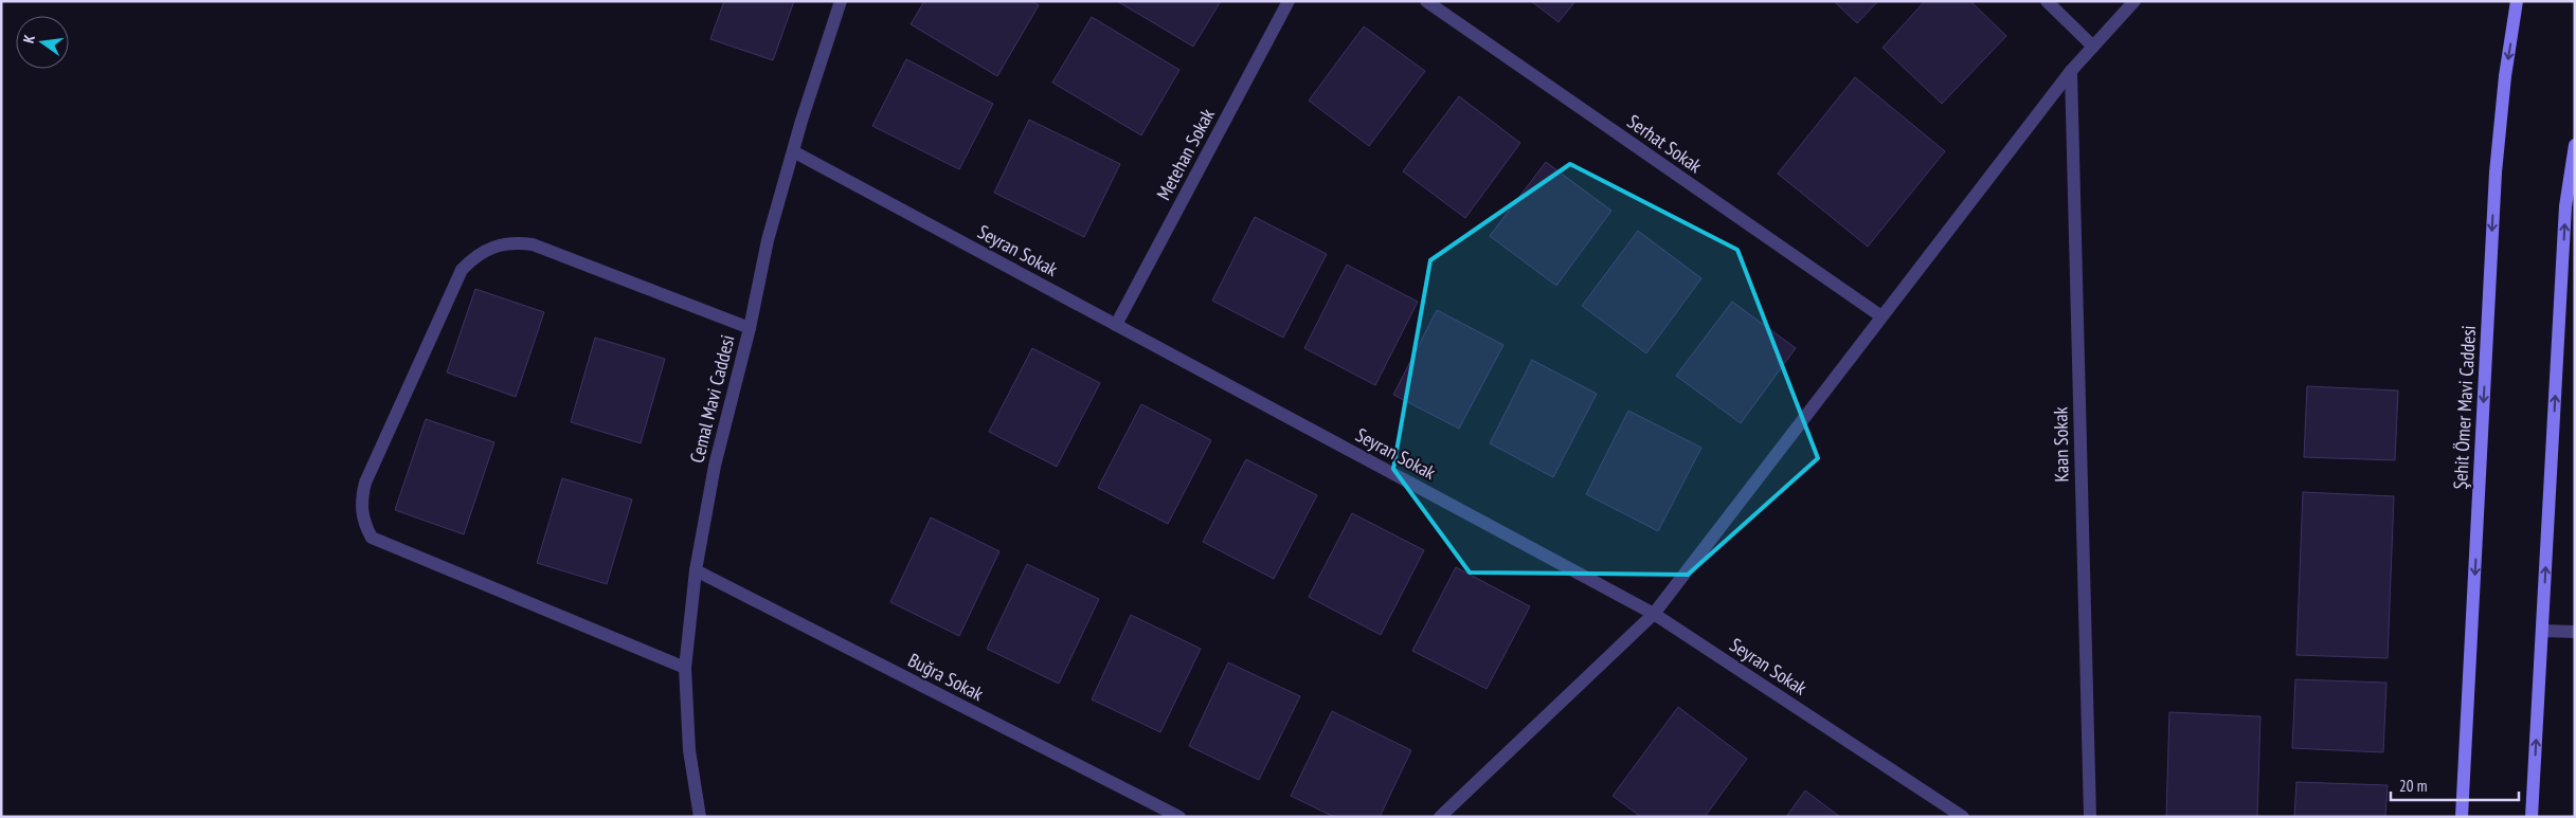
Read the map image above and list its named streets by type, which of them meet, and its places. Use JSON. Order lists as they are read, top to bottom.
{
  "streets": {
    "main road": ["Şehit Ömer Mavi Caddesi"],
    "street": [
      "Serhat Sokak",
      "Metehan Sokak",
      "Seyran Sokak",
      "Cemal Mavi Caddesi",
      "Kaan Sokak",
      "Buğra Sokak"
    ]
  },
  "crossings": [
    ["Metehan Sokak", "Seyran Sokak"],
    ["Seyran Sokak", "Cemal Mavi Caddesi"],
    ["Cemal Mavi Caddesi", "Buğra Sokak"]
  ],
  "scale_bar": "20 m",
  "north": "left"
}
